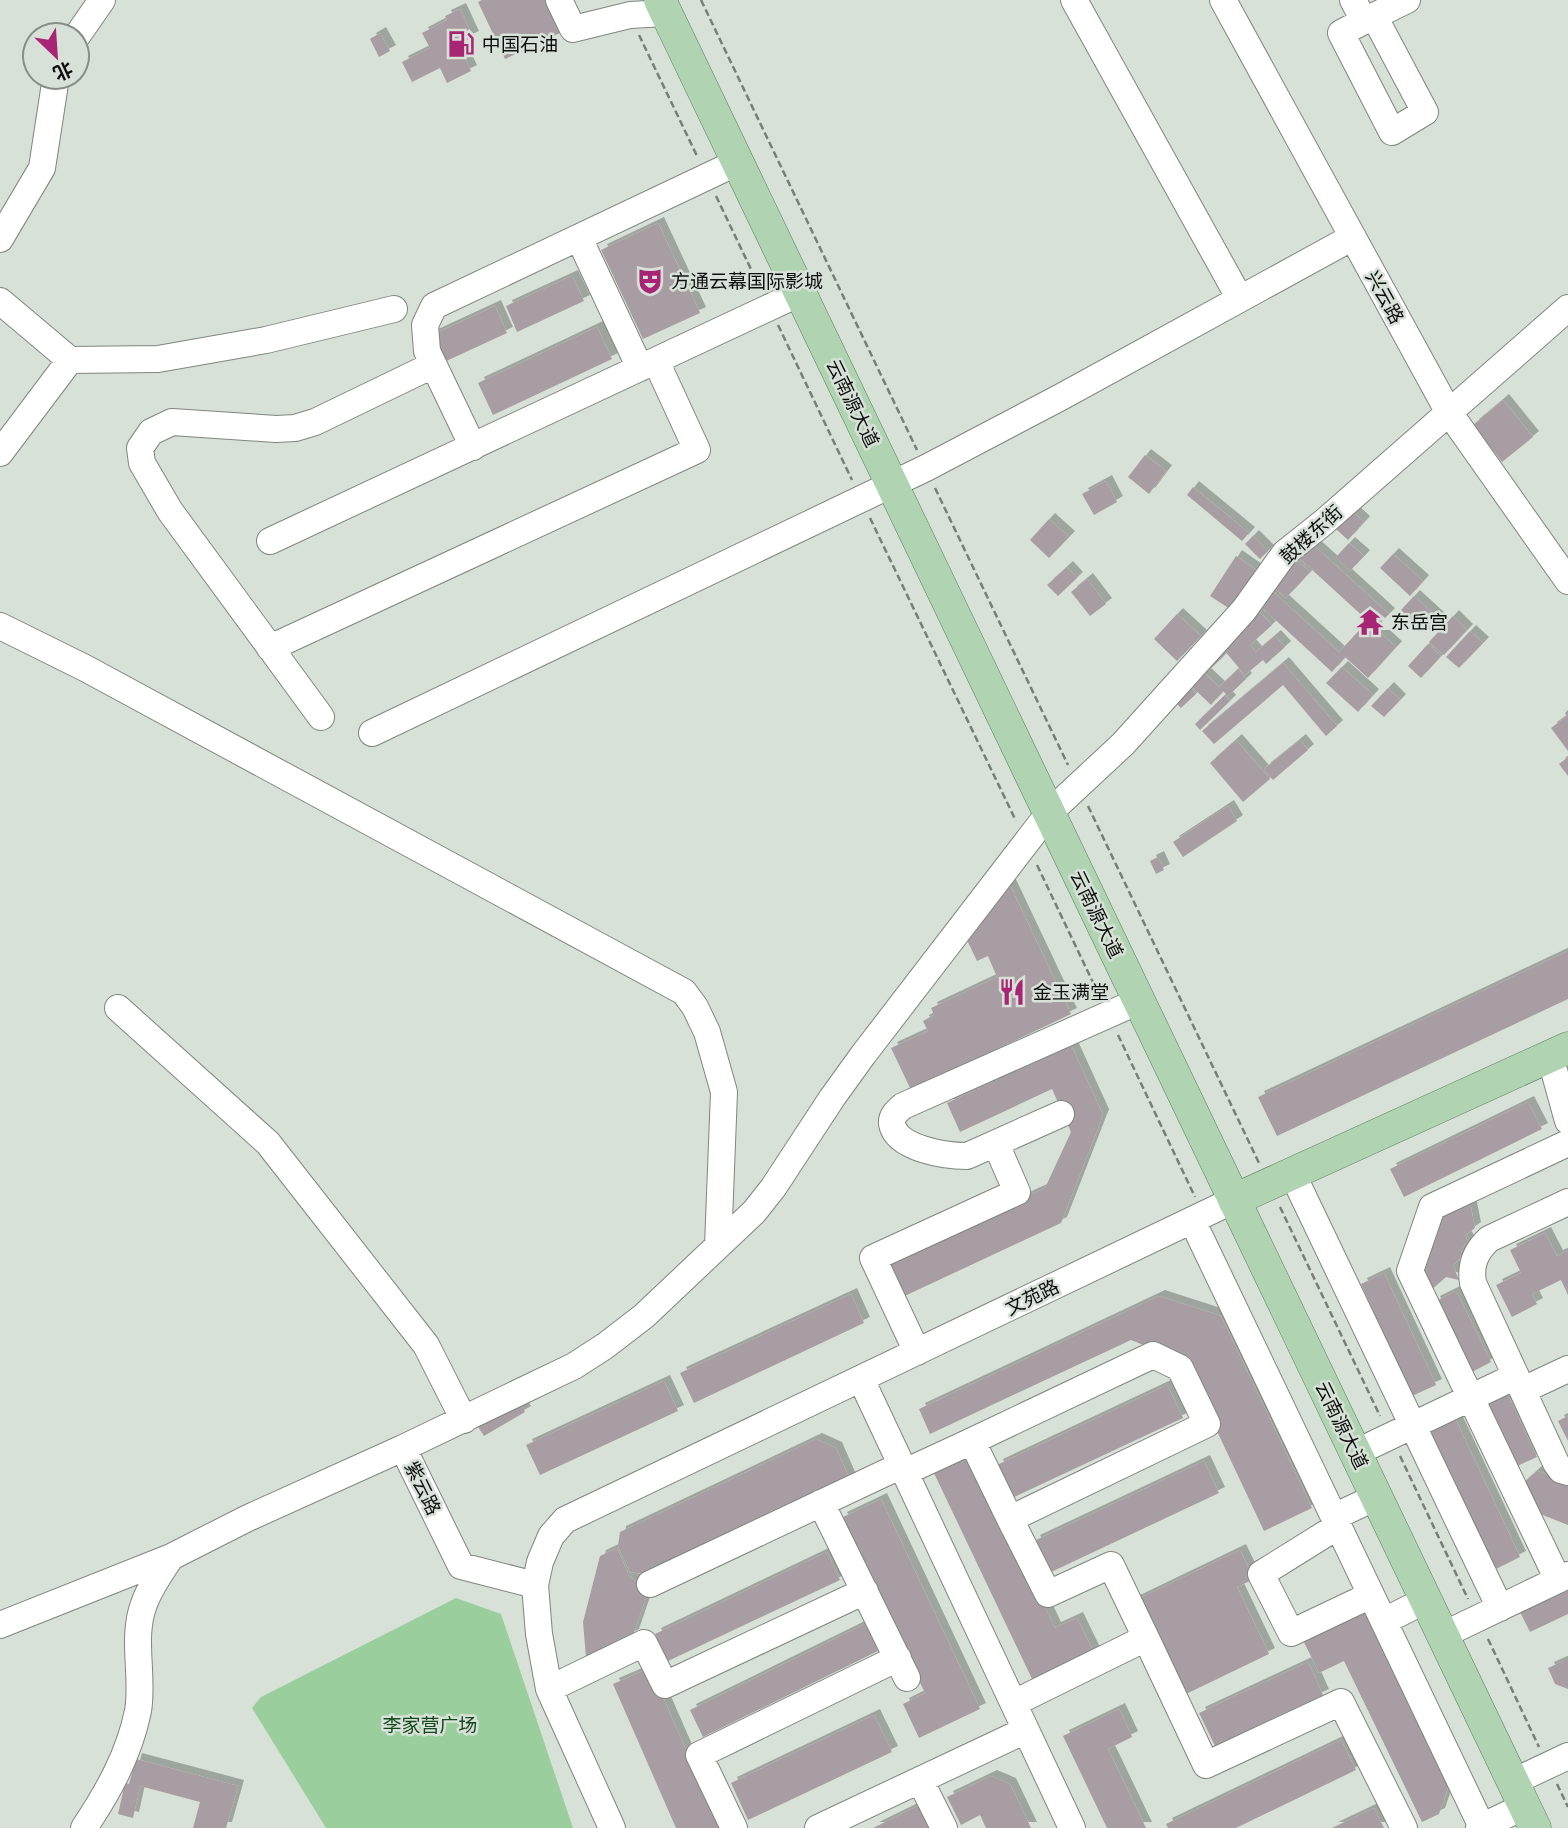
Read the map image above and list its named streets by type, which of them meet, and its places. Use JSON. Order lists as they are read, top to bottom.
{
  "streets": {
    "main road": ["云南源大道", "文苑路"],
    "street": ["兴云路", "鼓楼东街", "紫云路"]
  },
  "crossings": [
    ["兴云路", "鼓楼东街"],
    ["云南源大道", "鼓楼东街"],
    ["云南源大道", "文苑路"],
    ["鼓楼东街", "紫云路"],
    ["文苑路", "紫云路"]
  ],
  "parks": ["李家营广场"],
  "places": {
    "fuel station": ["中国石油"],
    "theatre": ["方通云幕国际影城"],
    "temple": ["东岳宫"],
    "restaurant": ["金玉满堂"]
  },
  "north": "bottom right"
}
